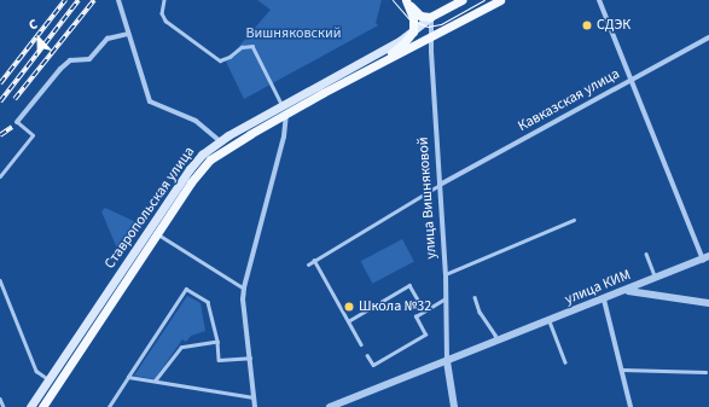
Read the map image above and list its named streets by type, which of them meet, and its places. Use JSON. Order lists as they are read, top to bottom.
{
  "streets": {
    "main road": ["Ставропольская улица"],
    "street": ["Кавказская улица", "улица Вишняковой", "улица КИМ"]
  },
  "crossings": [
    ["Кавказская улица", "улица Вишняковой"],
    ["улица Вишняковой", "Ставропольская улица"],
    ["улица Вишняковой", "улица КИМ"]
  ],
  "parks": ["Вишняковский"],
  "places": ["СДЭК", "Школа №32"],
  "north": "top"
}
